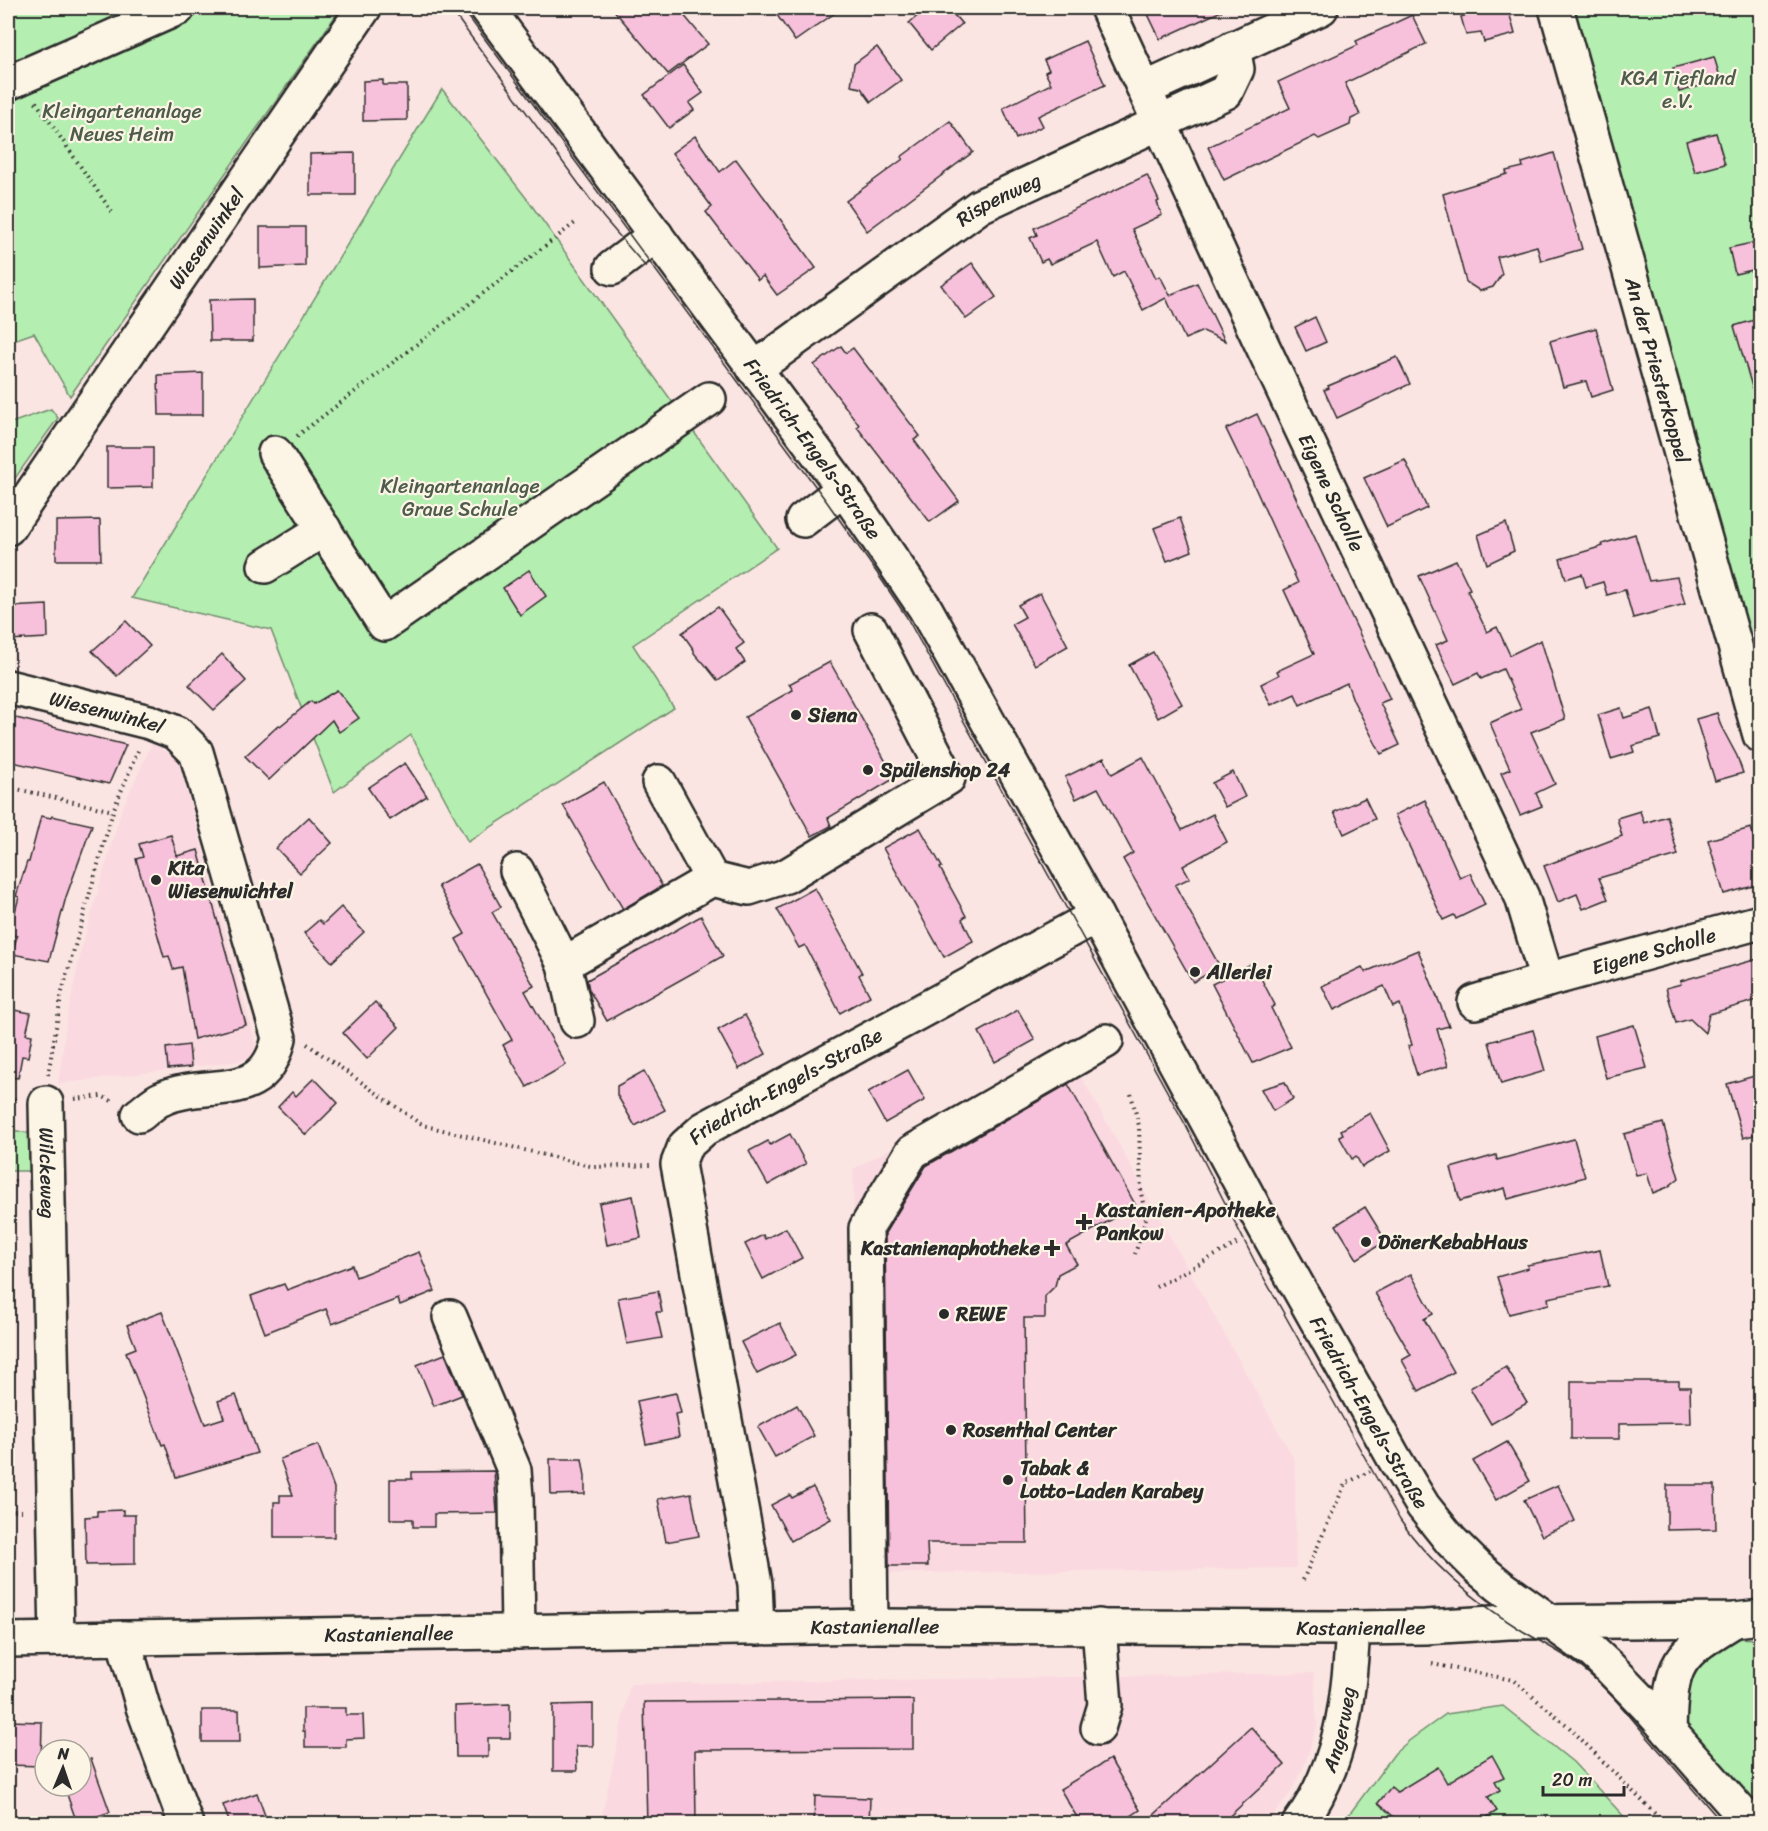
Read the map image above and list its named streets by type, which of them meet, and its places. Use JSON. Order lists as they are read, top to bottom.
{
  "streets": {
    "street": [
      "Rispenweg",
      "Wiesenwinkel",
      "An der Priesterkoppel",
      "Friedrich-Engels-Straße",
      "Eigene Scholle",
      "Wilckeweg",
      "Kastanienallee",
      "Angerweg"
    ]
  },
  "crossings": [
    ["Rispenweg", "Friedrich-Engels-Straße"],
    ["Rispenweg", "Eigene Scholle"],
    ["Wiesenwinkel", "Wilckeweg"],
    ["Friedrich-Engels-Straße", "Kastanienallee"],
    ["Wilckeweg", "Kastanienallee"],
    ["Kastanienallee", "Angerweg"]
  ],
  "parks": ["KGA Tiefland e.V.", "Kleingartenanlage Neues Heim", "Kleingartenanlage Graue Schule"],
  "places": {
    "other": [
      "Siena",
      "Spülenshop 24",
      "Kita Wiesenwichtel",
      "Allerlei",
      "DönerKebabHaus",
      "REWE",
      "Rosenthal Center",
      "Tabak & Lotto-Laden Karabey"
    ],
    "health": ["Kastanien-Apotheke Pankow", "Kastanienaphotheke"]
  },
  "scale_bar": "20 m",
  "north": "top"
}
